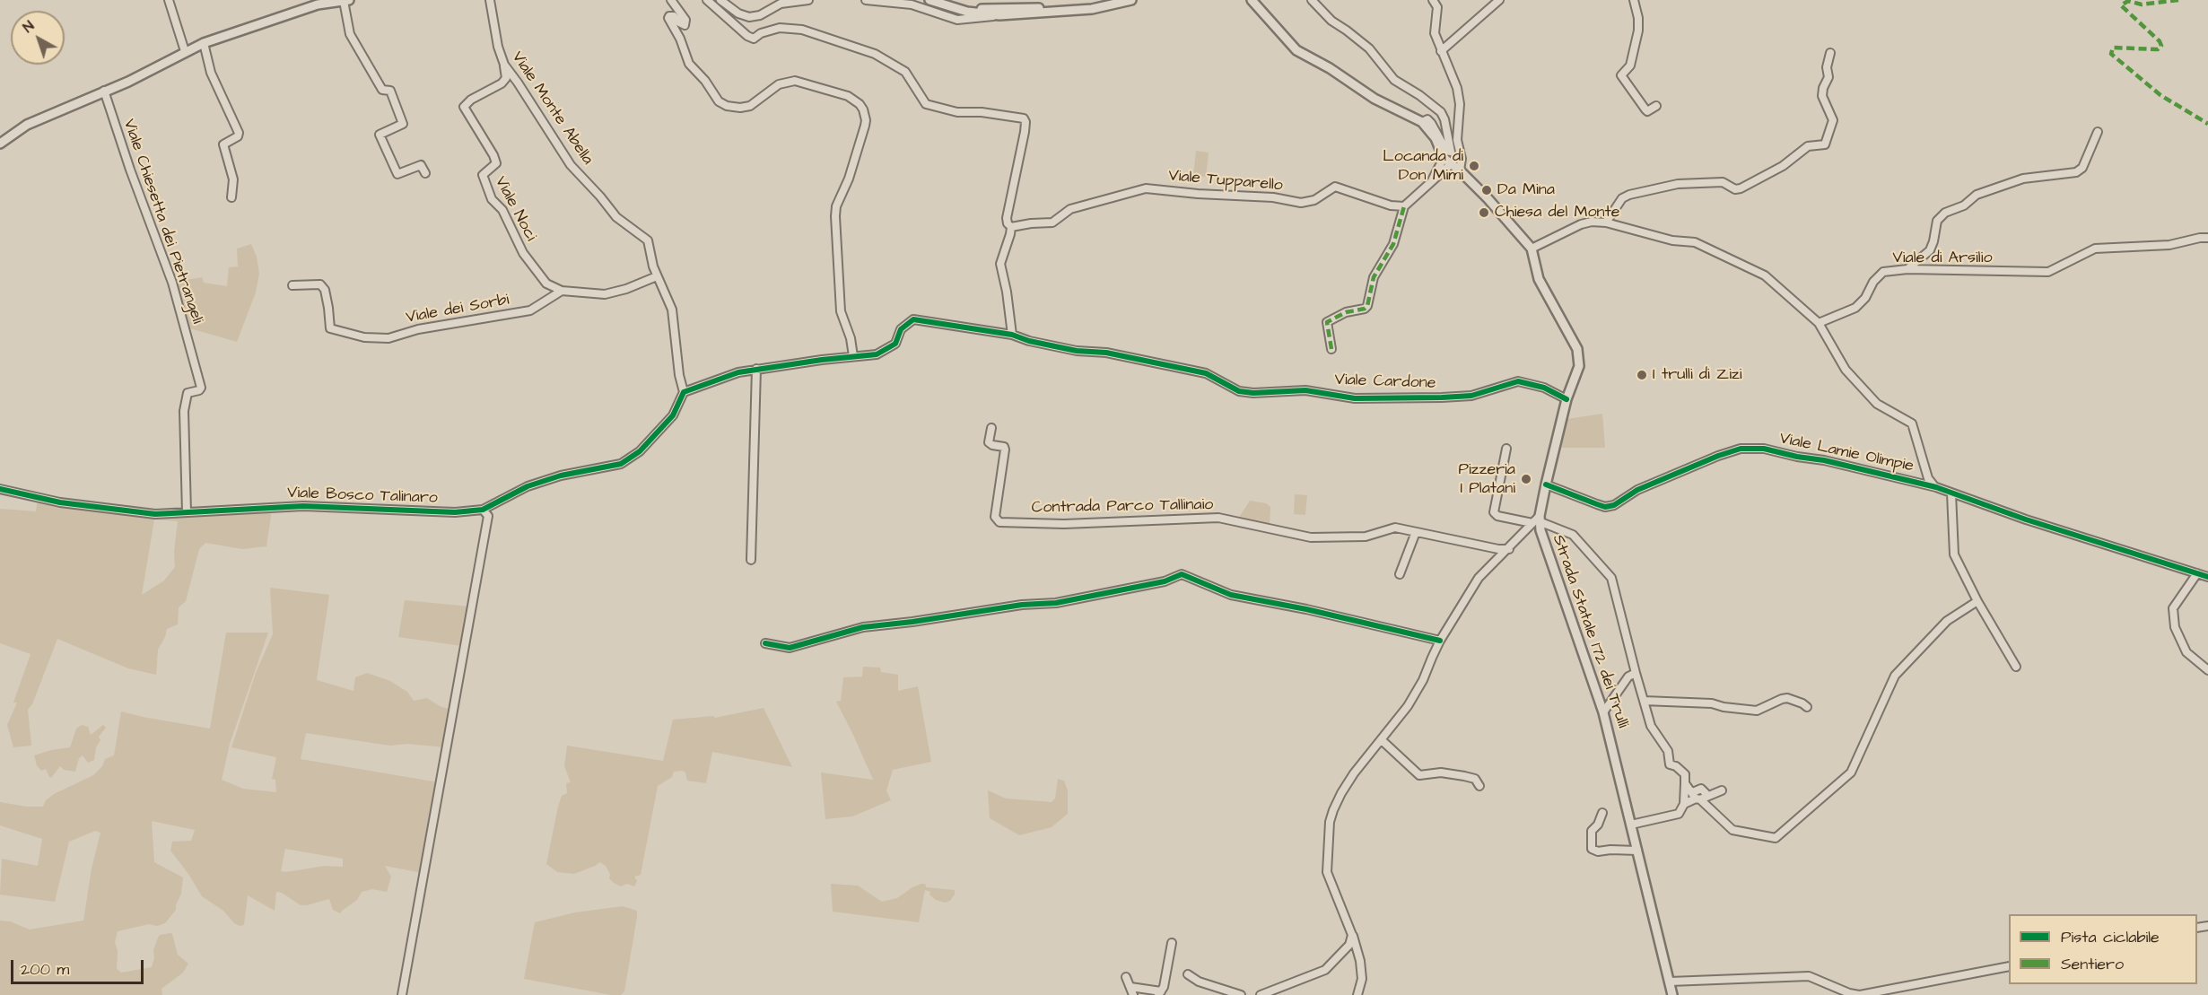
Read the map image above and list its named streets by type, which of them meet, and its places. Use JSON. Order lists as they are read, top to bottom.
{
  "streets": {
    "main road": ["Strada Statale 172 dei Trulli"],
    "street": [
      "Viale Monte Abella",
      "Viale Tupparello",
      "Viale Noci",
      "Viale Chiesetta dei Pietrangeli",
      "Viale di Arsilio",
      "Viale dei Sorbi",
      "Viale Cardone",
      "Viale Lamie Olimpie",
      "Viale Bosco Talinaro",
      "Contrada Parco Tallinaio"
    ]
  },
  "crossings": [
    ["Viale Monte Abella", "Viale Noci"],
    ["Viale Monte Abella", "Viale Cardone"],
    ["Viale Monte Abella", "Viale Bosco Talinaro"],
    ["Viale Noci", "Viale dei Sorbi"],
    ["Viale Chiesetta dei Pietrangeli", "Viale Bosco Talinaro"],
    ["Viale Cardone", "Viale Bosco Talinaro"],
    ["Viale Cardone", "Strada Statale 172 dei Trulli"],
    ["Viale Lamie Olimpie", "Strada Statale 172 dei Trulli"]
  ],
  "places": [
    "Locanda di Don Mimi",
    "Da Mina",
    "Chiesa del Monte",
    "I trulli di Zizi",
    "Pizzeria I Platani"
  ],
  "legend": ["Pista ciclabile", "Sentiero"],
  "scale_bar": "200 m",
  "north": "top left"
}
